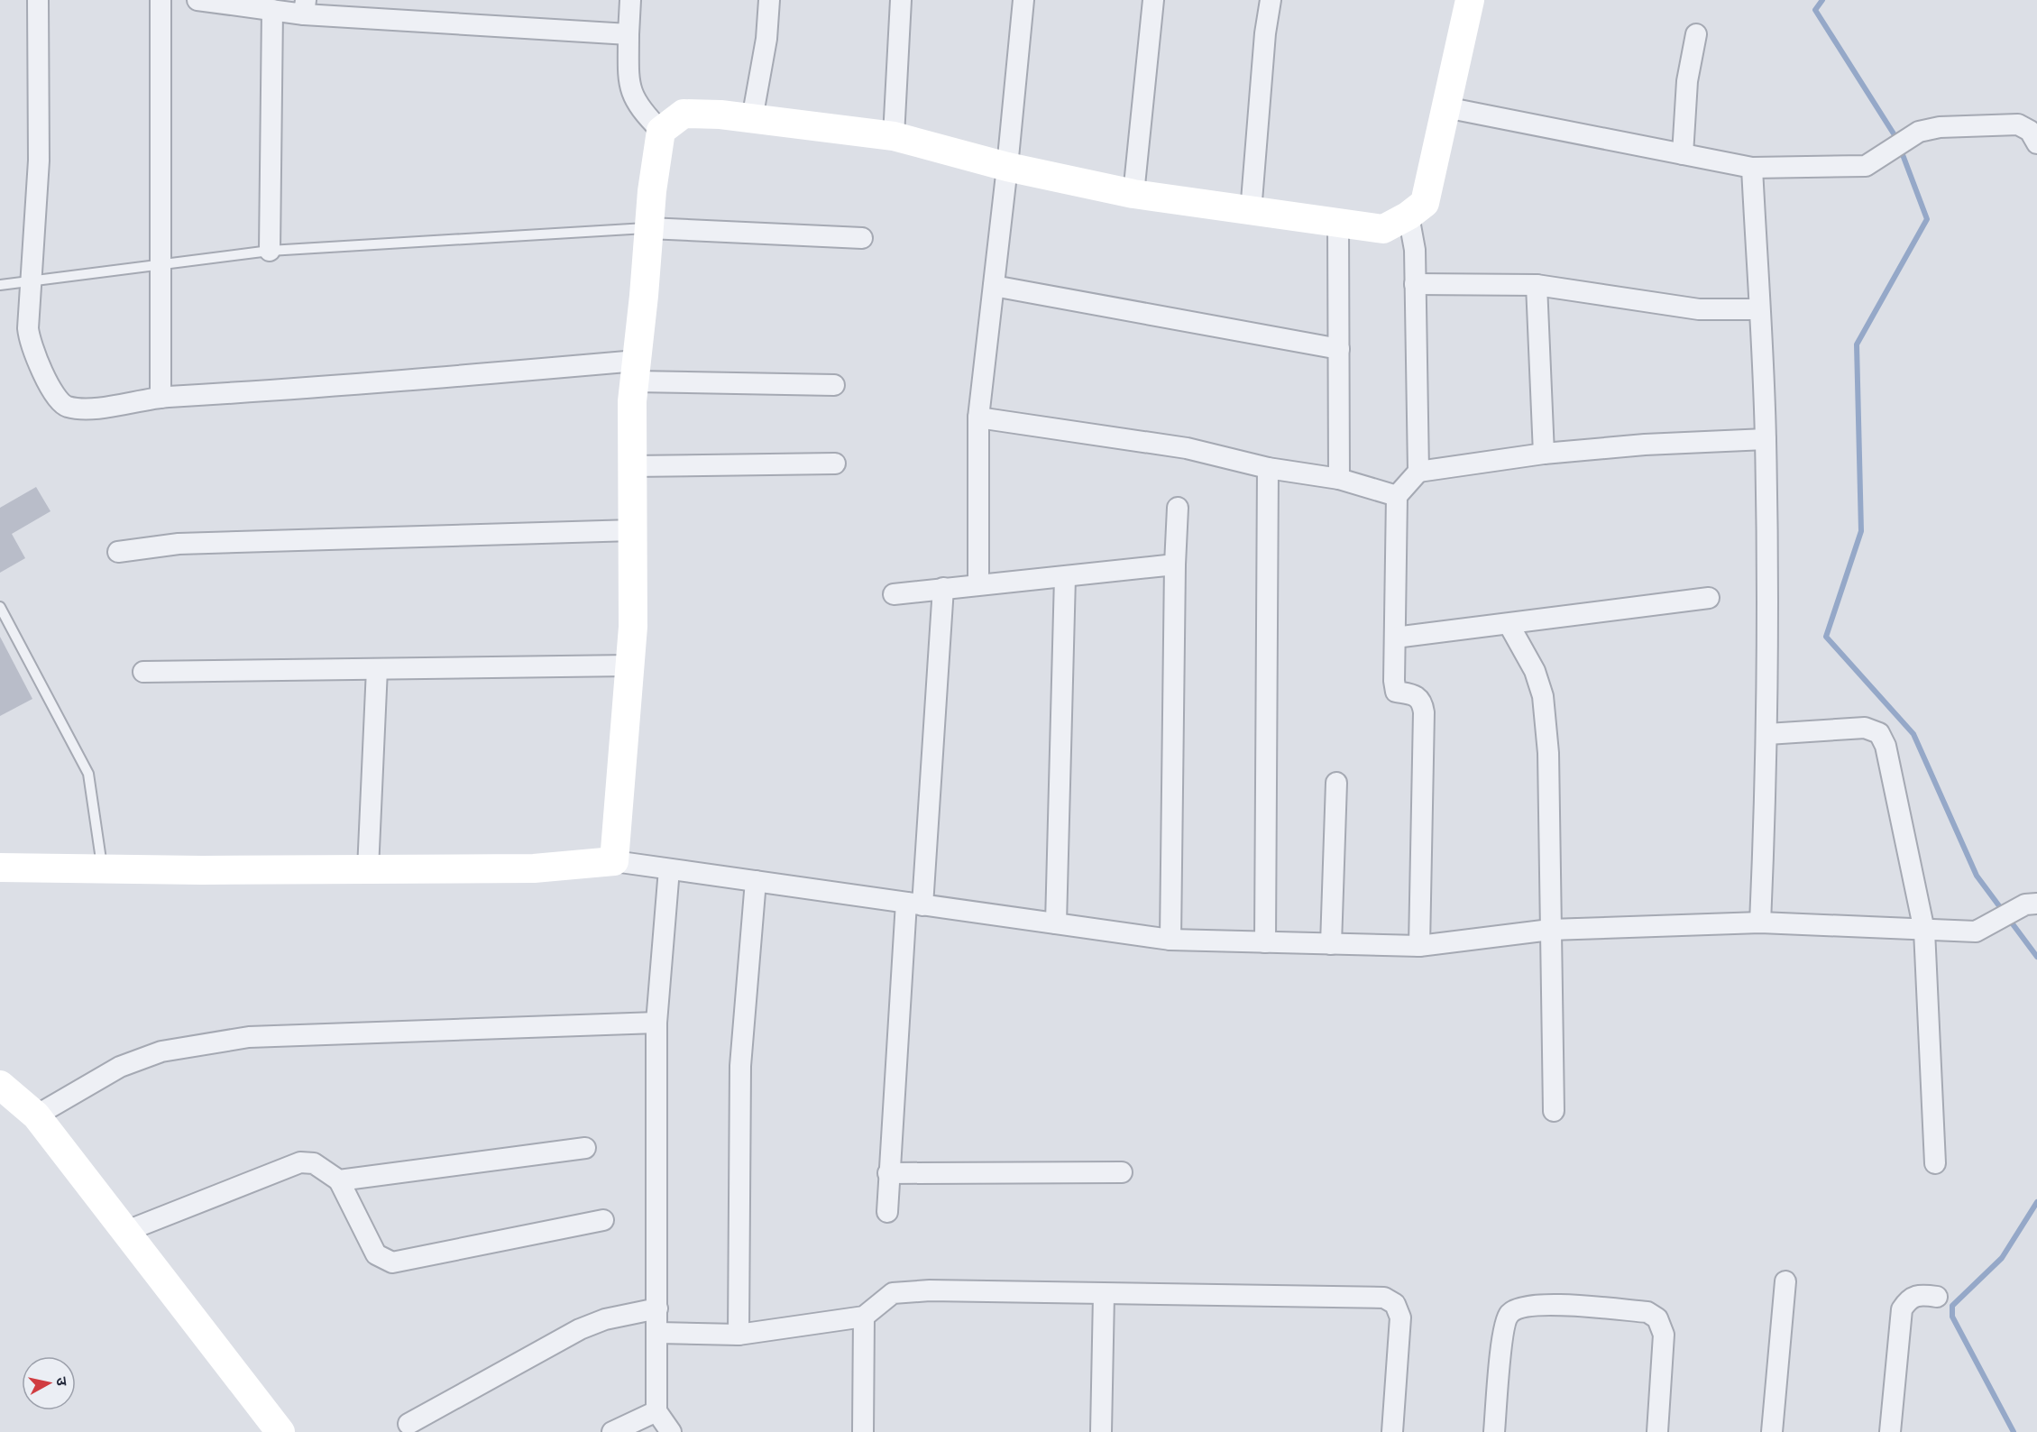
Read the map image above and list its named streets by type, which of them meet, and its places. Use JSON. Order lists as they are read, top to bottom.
{
  "north": "right"
}
